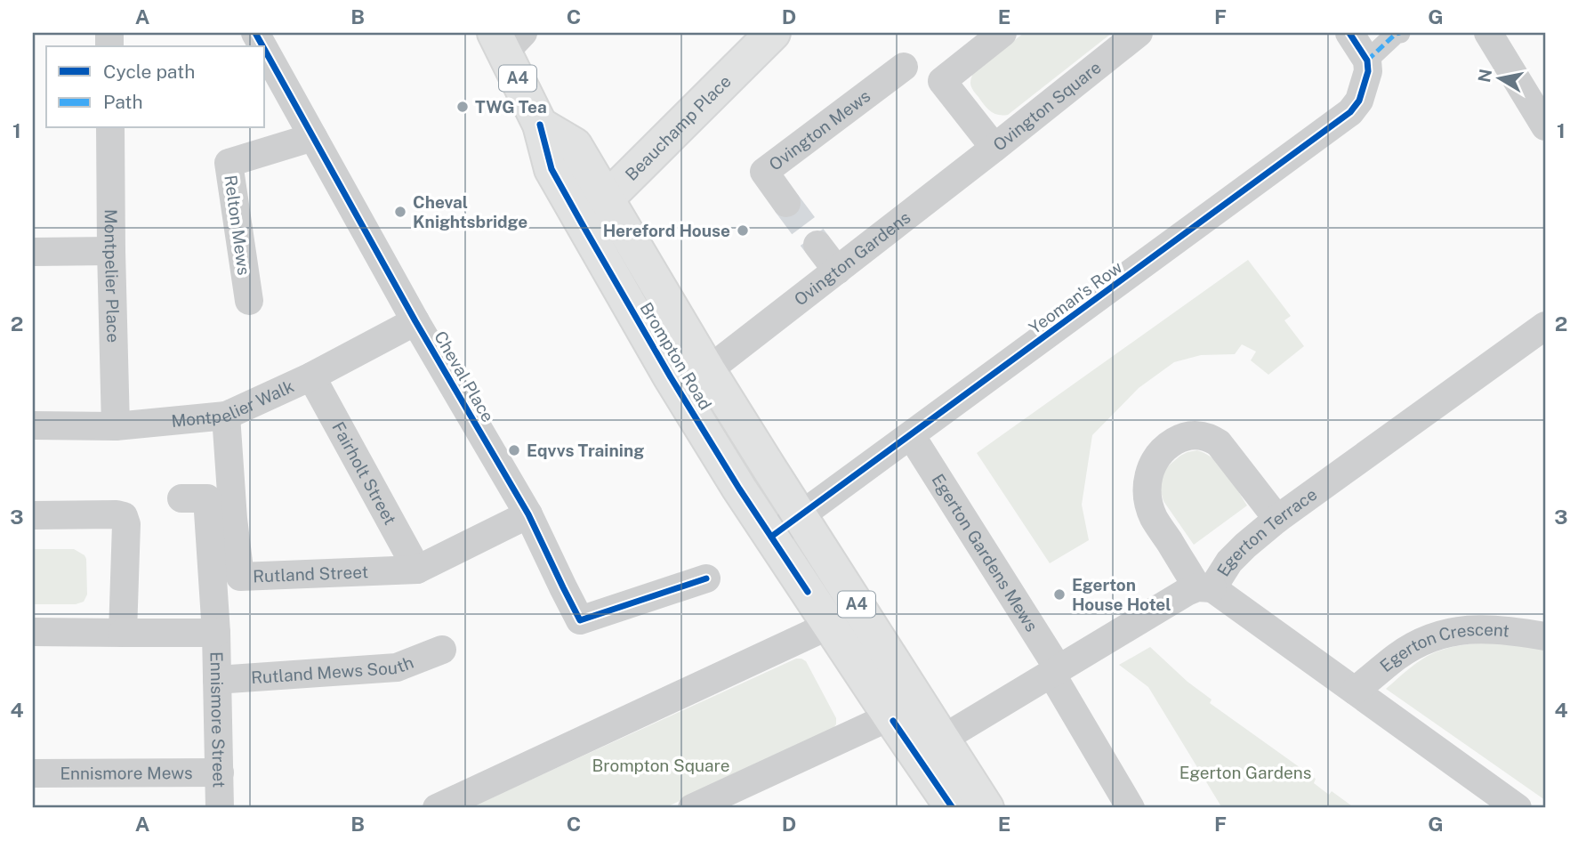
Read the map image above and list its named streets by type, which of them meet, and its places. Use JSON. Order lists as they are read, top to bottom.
{
  "streets": {
    "main road": ["A4", "Beauchamp Place", "Brompton Road"],
    "street": [
      "Ovington Square",
      "Ovington Mews",
      "Relton Mews",
      "Ovington Gardens",
      "Montpelier Place",
      "Yeoman's Row",
      "Cheval Place",
      "Montpelier Walk",
      "Fairholt Street",
      "Egerton Terrace",
      "Egerton Gardens Mews",
      "Rutland Street",
      "Egerton Crescent",
      "Rutland Mews South",
      "Ennismore Street",
      "Ennismore Mews"
    ]
  },
  "crossings": [
    ["Ovington Square", "Ovington Gardens"],
    ["Beauchamp Place", "Brompton Road"],
    ["Relton Mews", "Cheval Place"],
    ["Ovington Gardens", "Brompton Road"],
    ["Montpelier Place", "Montpelier Walk"],
    ["Yeoman's Row", "Brompton Road"],
    ["Yeoman's Row", "Egerton Gardens Mews"],
    ["Brompton Road", "Egerton Terrace"],
    ["Cheval Place", "Montpelier Walk"],
    ["Cheval Place", "Rutland Street"],
    ["Montpelier Walk", "Fairholt Street"],
    ["Montpelier Walk", "Rutland Street"],
    ["Fairholt Street", "Rutland Street"],
    ["Egerton Terrace", "Egerton Gardens Mews"],
    ["Rutland Mews South", "Ennismore Street"],
    ["Ennismore Street", "Ennismore Mews"]
  ],
  "parks": ["Brompton Square", "Egerton Gardens"],
  "places": [
    "TWG Tea",
    "Cheval Knightsbridge",
    "Hereford House",
    "Eqvvs Training",
    "Egerton House Hotel"
  ],
  "legend": ["Cycle path", "Path"],
  "north": "left",
  "grid": {
    "columns": [
      "A",
      "B",
      "C",
      "D",
      "E",
      "F",
      "G"
    ],
    "rows": [
      "1",
      "2",
      "3",
      "4"
    ]
  }
}
